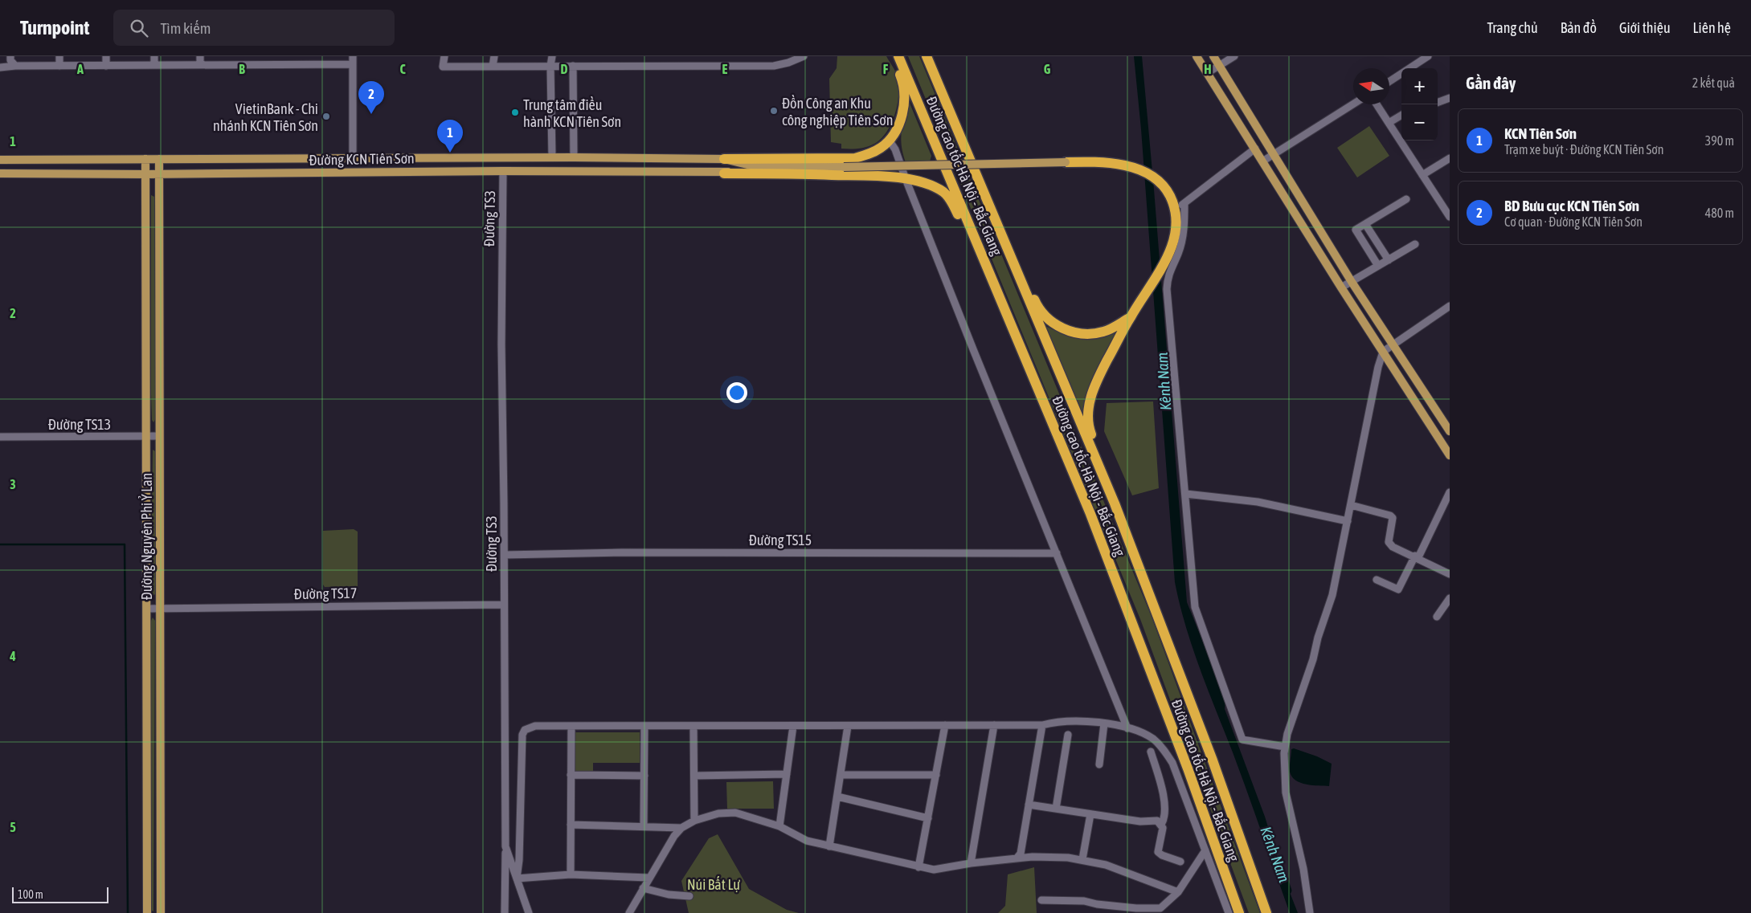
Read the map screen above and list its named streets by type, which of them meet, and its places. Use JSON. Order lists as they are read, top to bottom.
{
  "streets": {
    "highway": ["Đường cao tốc Hà Nội - Bắc Giang"],
    "main road": ["Đường KCN Tiên Sơn", "Đường Nguyên Phi Ỷ Lan"],
    "street": [
      "Đường TS3",
      "Đường TS13",
      "Đường TS15",
      "Đường TS17"
    ]
  },
  "crossings": [
    ["Đường KCN Tiên Sơn", "Đường TS3"],
    ["Đường KCN Tiên Sơn", "Đường Nguyên Phi Ỷ Lan"],
    ["Đường TS3", "Đường TS15"],
    ["Đường TS3", "Đường TS17"],
    ["Đường TS13", "Đường Nguyên Phi Ỷ Lan"],
    ["Đường Nguyên Phi Ỷ Lan", "Đường TS17"]
  ],
  "water": ["Kênh Nam"],
  "parks": ["Núi Bất Lự"],
  "places": ["Đồn Công an Khu công nghiệp Tiên Sơn", "Trung tâm điều hành KCN Tiên Sơn", "VietinBank - Chi nhánh KCN Tiên Sơn"],
  "scale_bar": "100 m",
  "north": "left",
  "page": {
    "header": "Turnpoint",
    "search": "Tìm kiếm",
    "nav": [
      "Trang chủ",
      "Bản đồ",
      "Giới thiệu",
      "Liên hệ"
    ],
    "heading": ["Gần đây", "2 kết quả"],
    "map_buttons": ["+", "−"],
    "pins": ["2", "1"],
    "list": [
      {
        "mark": "1",
        "name": "KCN Tiên Sơn",
        "note": "Trạm xe buýt · Đường KCN Tiên Sơn",
        "value": "390 m"
      },
      {
        "mark": "2",
        "name": "BD Bưu cục KCN Tiên Sơn",
        "note": "Cơ quan · Đường KCN Tiên Sơn",
        "value": "480 m"
      }
    ],
    "scale": "100 m"
  },
  "grid": {
    "columns": [
      "A",
      "B",
      "C",
      "D",
      "E",
      "F",
      "G",
      "H"
    ],
    "rows": [
      "1",
      "2",
      "3",
      "4",
      "5"
    ]
  }
}
